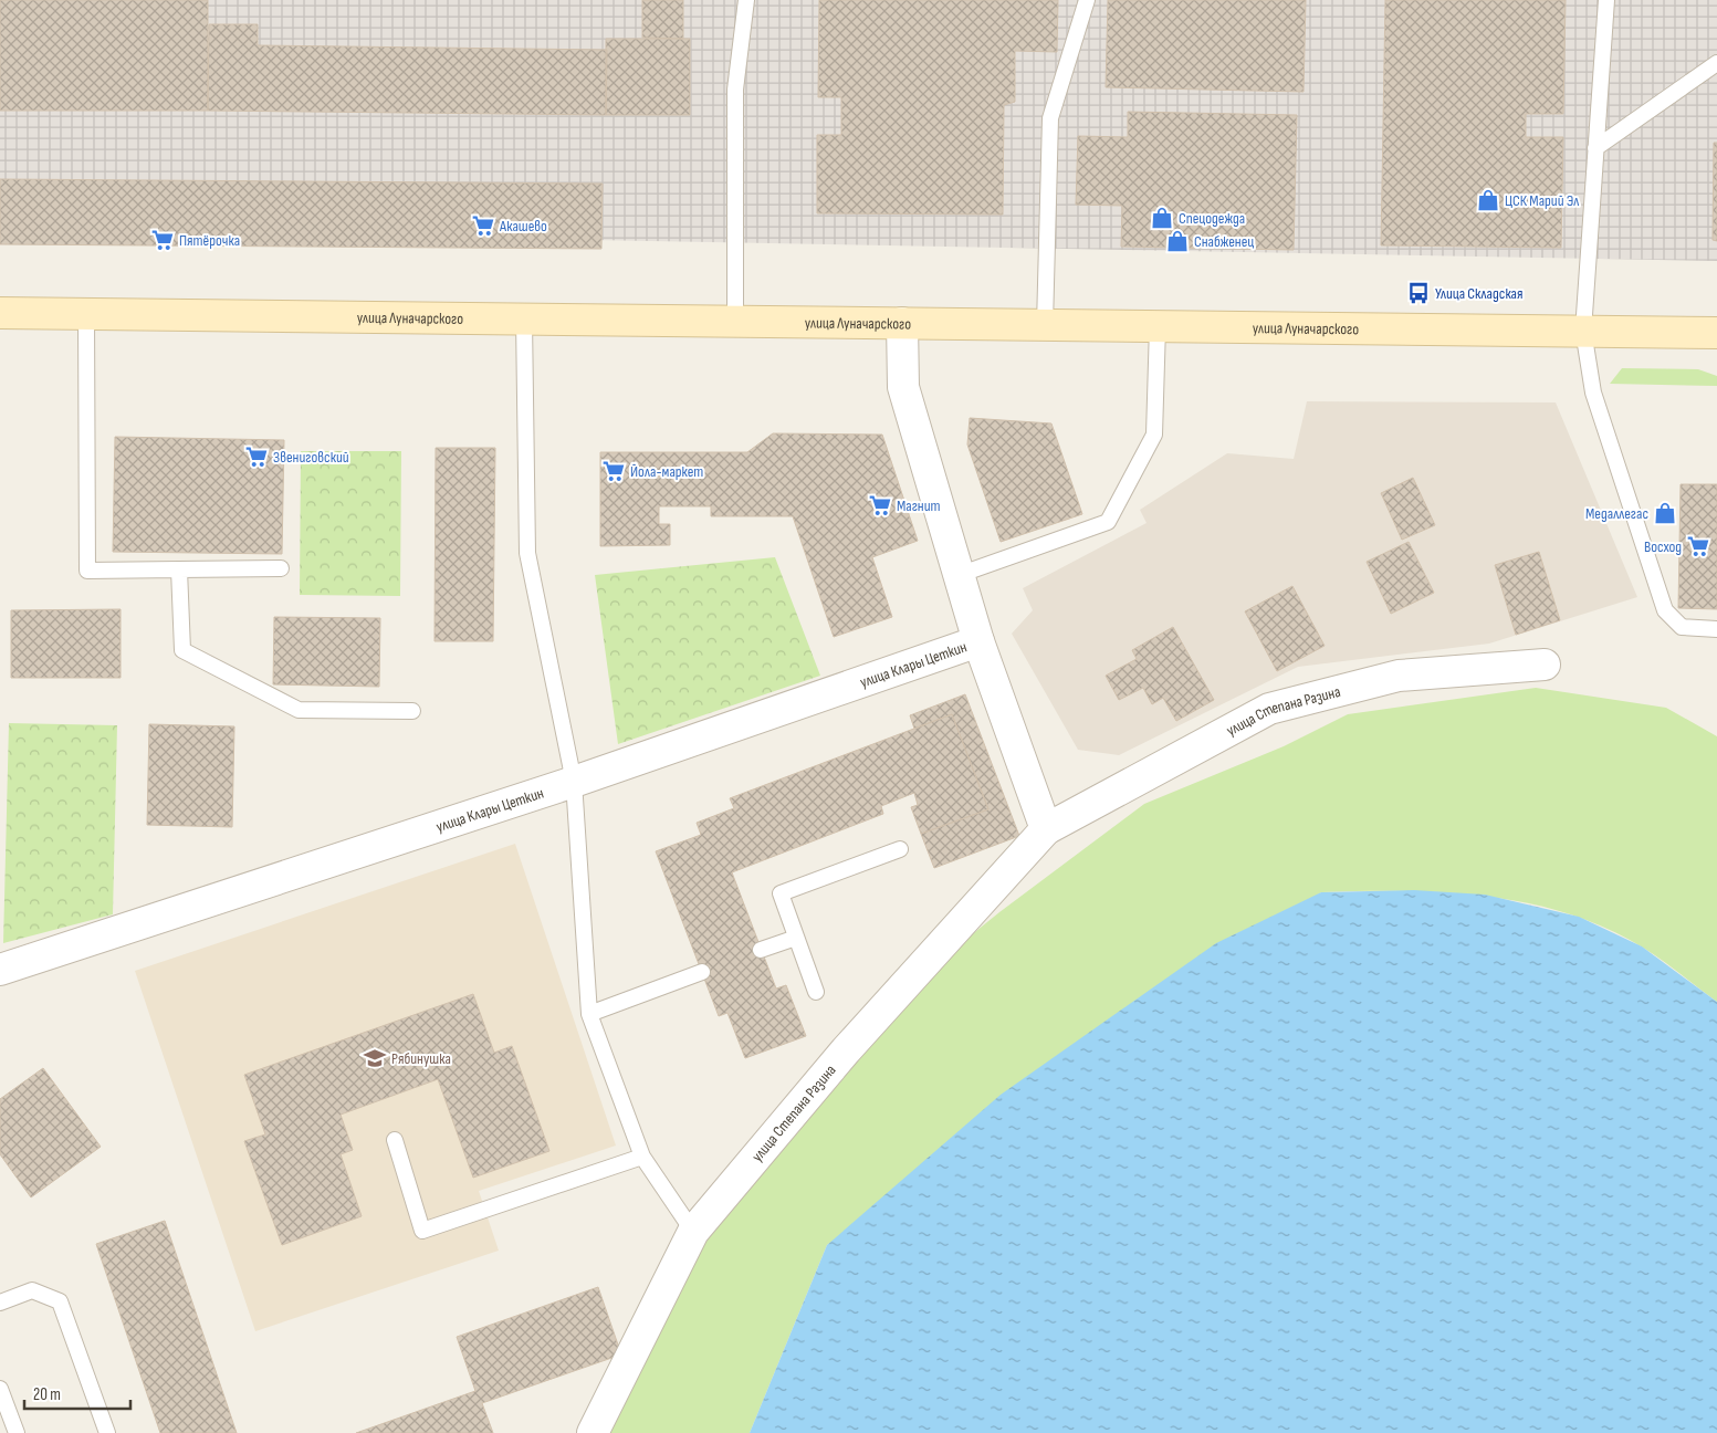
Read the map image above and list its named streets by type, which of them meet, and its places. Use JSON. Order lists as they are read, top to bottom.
{
  "streets": {
    "main road": ["улица Луначарского"],
    "street": ["улица Клары Цеткин", "улица Степана Разина"]
  },
  "places": {
    "shop": [
      "ЦСК Марий Эл",
      "Спецодежда",
      "Снабженец",
      "Медаллегас"
    ],
    "supermarket": [
      "Акашево",
      "Пятёрочка",
      "Звениговский",
      "Йола-маркет",
      "Магнит",
      "Восход"
    ],
    "bus stop": ["Улица Складская"],
    "school or university": ["Рябинушка"]
  },
  "scale_bar": "20 m"
}
